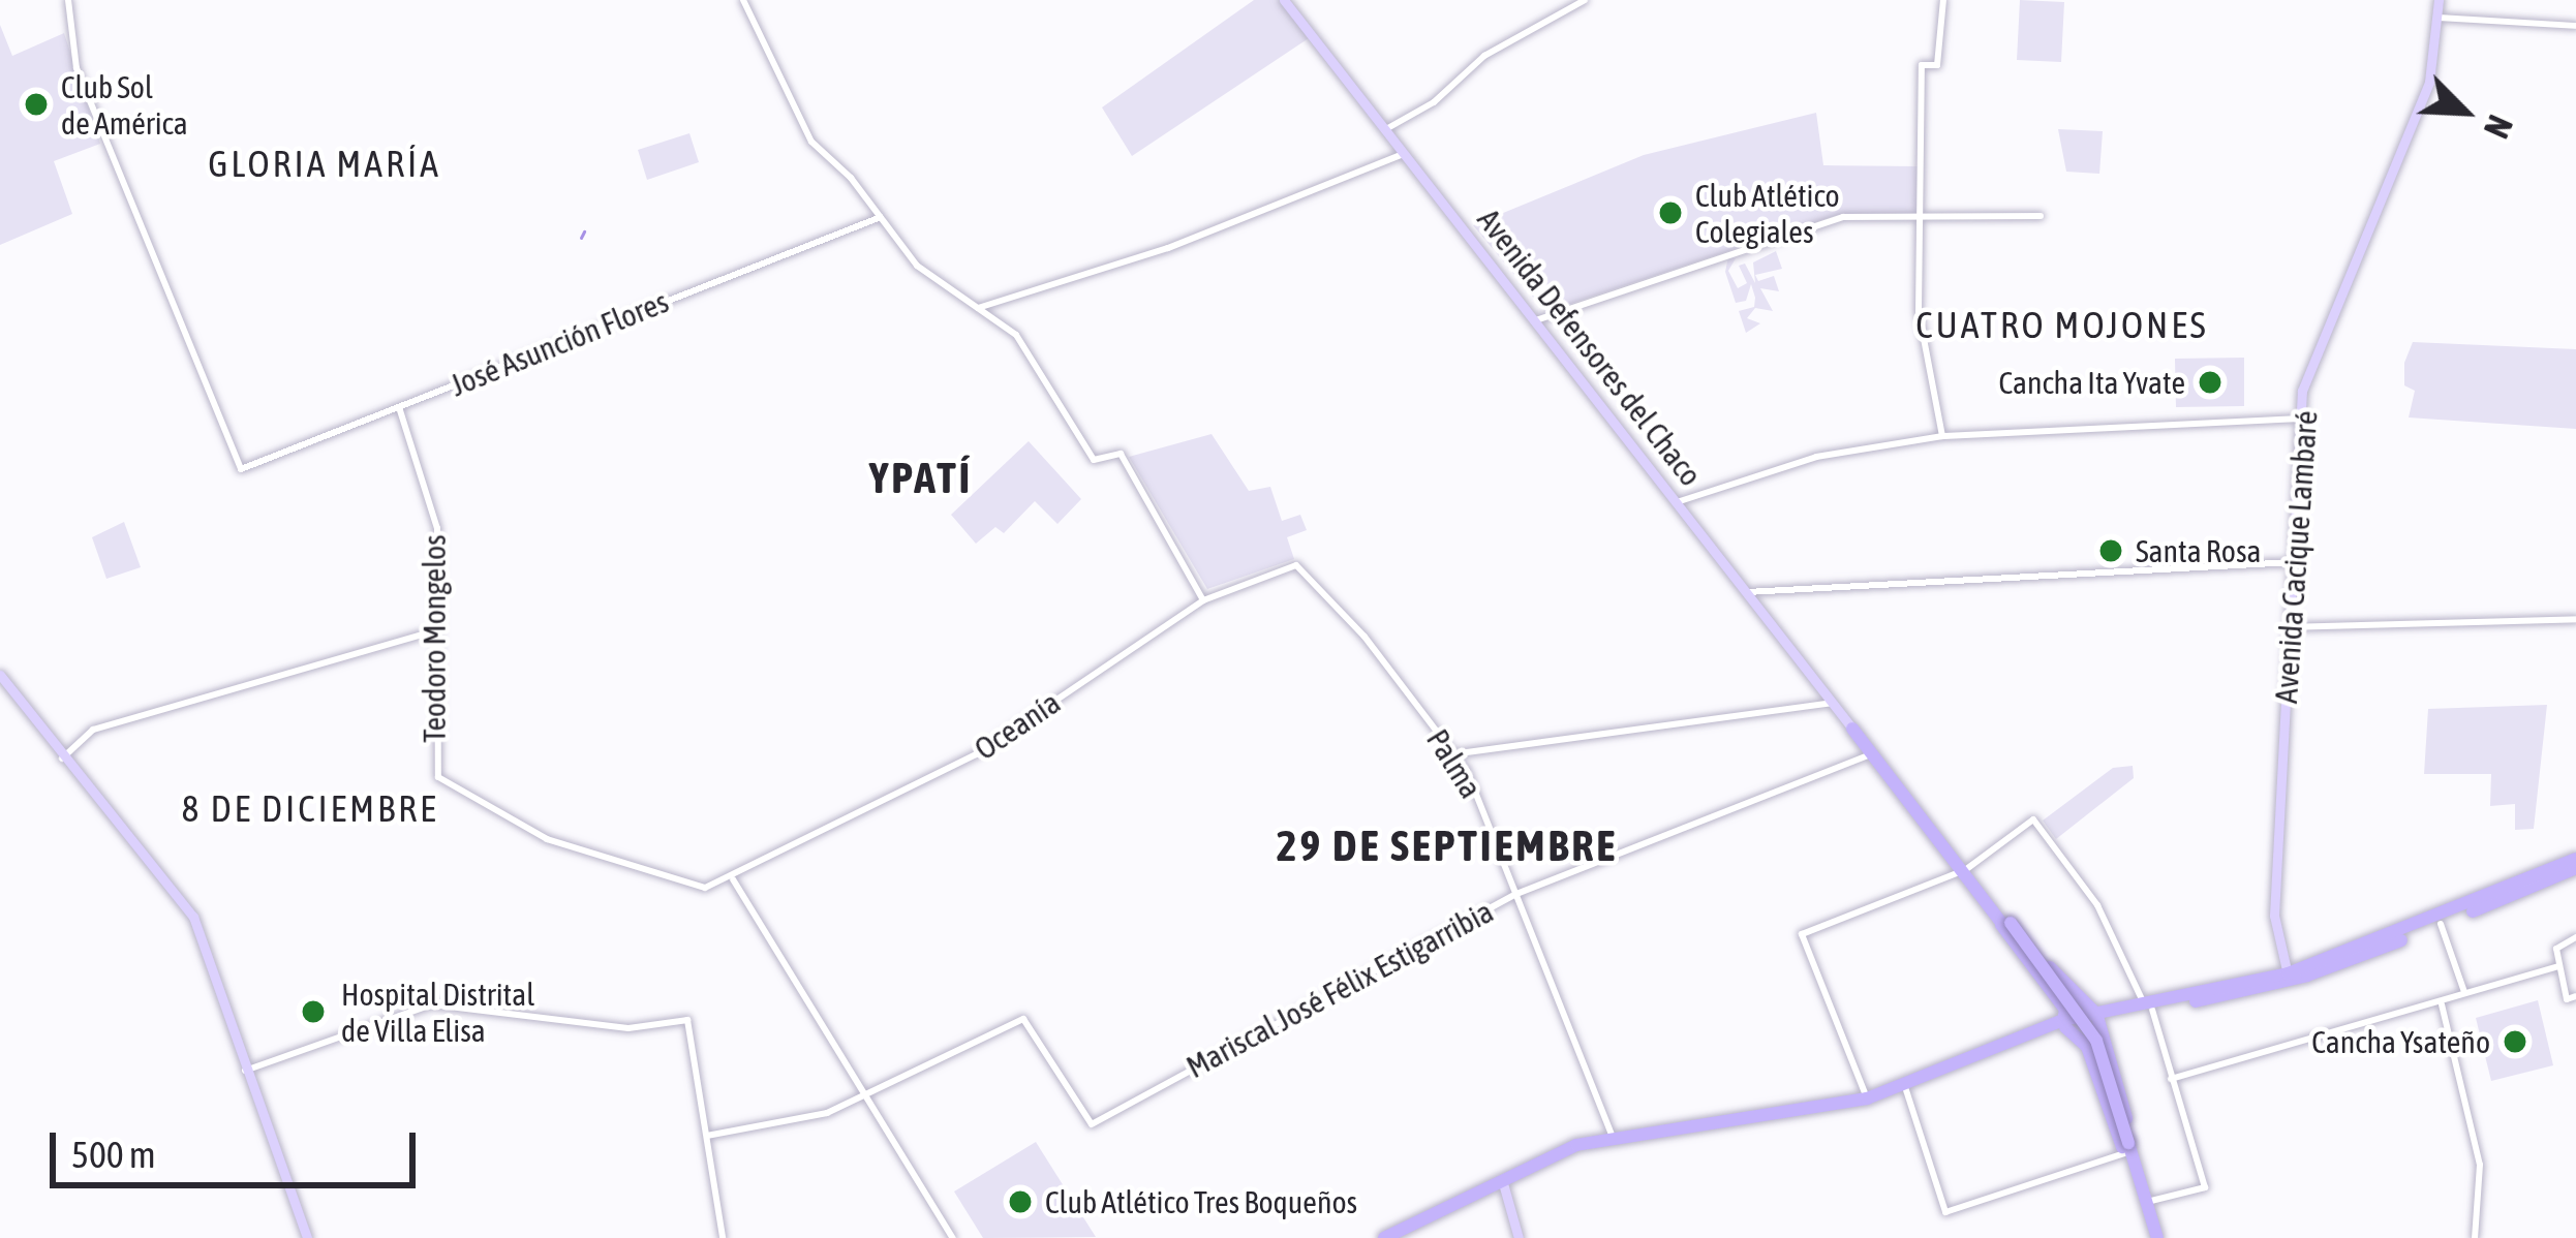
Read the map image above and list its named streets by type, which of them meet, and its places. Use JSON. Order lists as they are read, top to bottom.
{
  "streets": {
    "highway": ["Avenida Defensores del Chaco"],
    "main road": ["Avenida Cacique Lambaré"],
    "street": [
      "José Asunción Flores",
      "Teodoro Mongelos",
      "Oceanía",
      "Palma",
      "Mariscal José Félix Estigarribia"
    ]
  },
  "crossings": [
    ["José Asunción Flores", "Teodoro Mongelos"],
    ["Avenida Defensores del Chaco", "Mariscal José Félix Estigarribia"],
    ["Teodoro Mongelos", "Oceanía"],
    ["Oceanía", "Palma"],
    ["Palma", "Mariscal José Félix Estigarribia"]
  ],
  "districts": [
    "GLORIA MARÍA",
    "CUATRO MOJONES",
    "YPATÍ",
    "8 DE DICIEMBRE",
    "29 DE SEPTIEMBRE"
  ],
  "places": [
    "Club Sol de América",
    "Club Atlético Colegiales",
    "Cancha Ita Yvate",
    "Santa Rosa",
    "Hospital Distrital de Villa Elisa",
    "Cancha Ysateño",
    "Club Atlético Tres Boqueños"
  ],
  "scale_bar": "500 m",
  "north": "bottom right"
}
